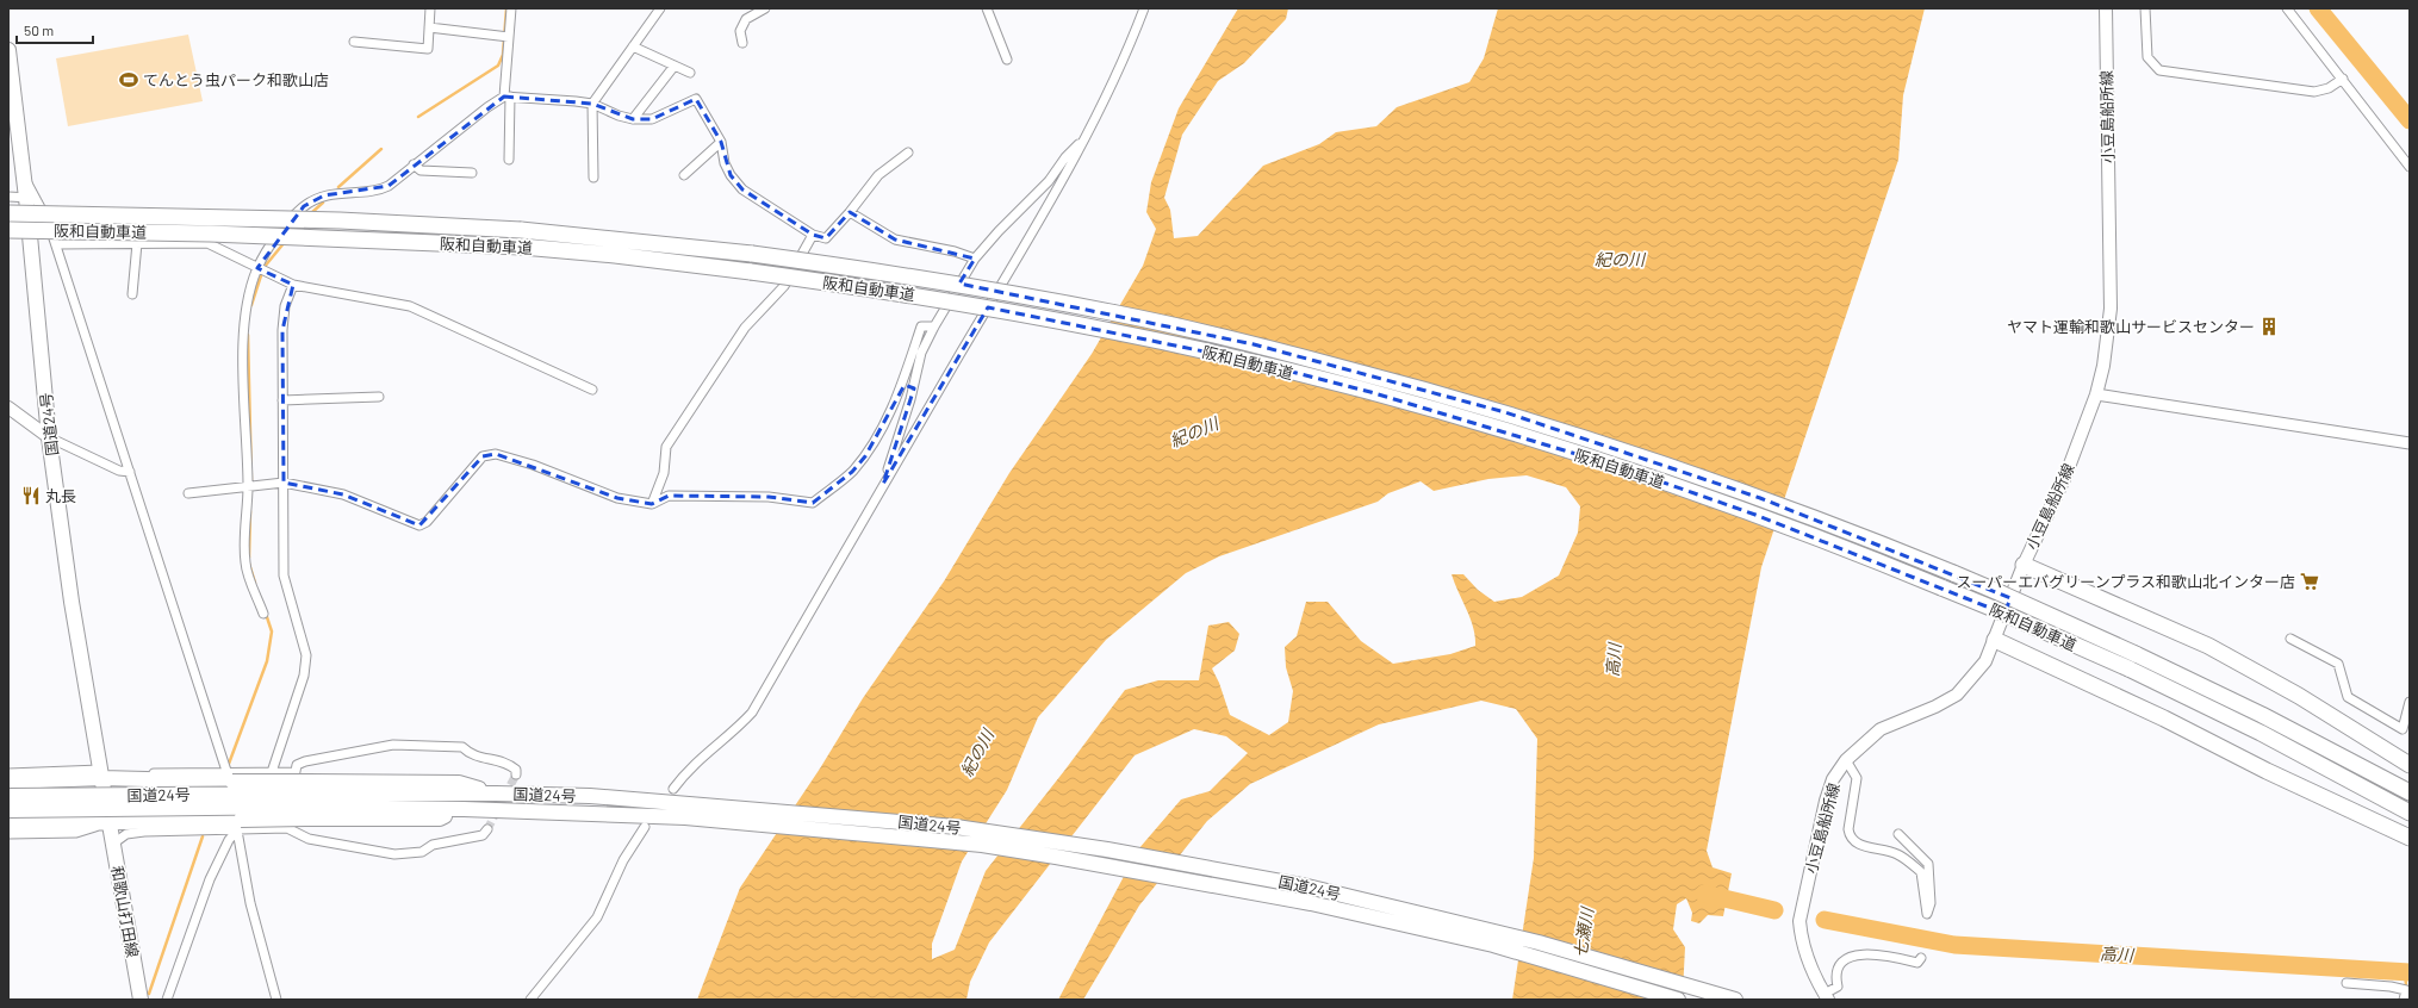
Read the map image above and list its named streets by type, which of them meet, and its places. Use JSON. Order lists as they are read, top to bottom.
{
  "streets": {
    "highway": ["阪和自動車道"],
    "main road": ["小豆島船所線", "国道24号", "和歌山打田線"]
  },
  "crossings": [
    ["国道24号", "和歌山打田線"]
  ],
  "water": ["紀の川", "高川", "七瀬川"],
  "places": {
    "sports": ["てんとう虫パーク和歌山店"],
    "building": ["ヤマト運輸和歌山サービスセンター"],
    "restaurant": ["丸長"],
    "supermarket": ["スーパーエバグリーンプラス和歌山北インター店"]
  },
  "scale_bar": "50 m"
}
